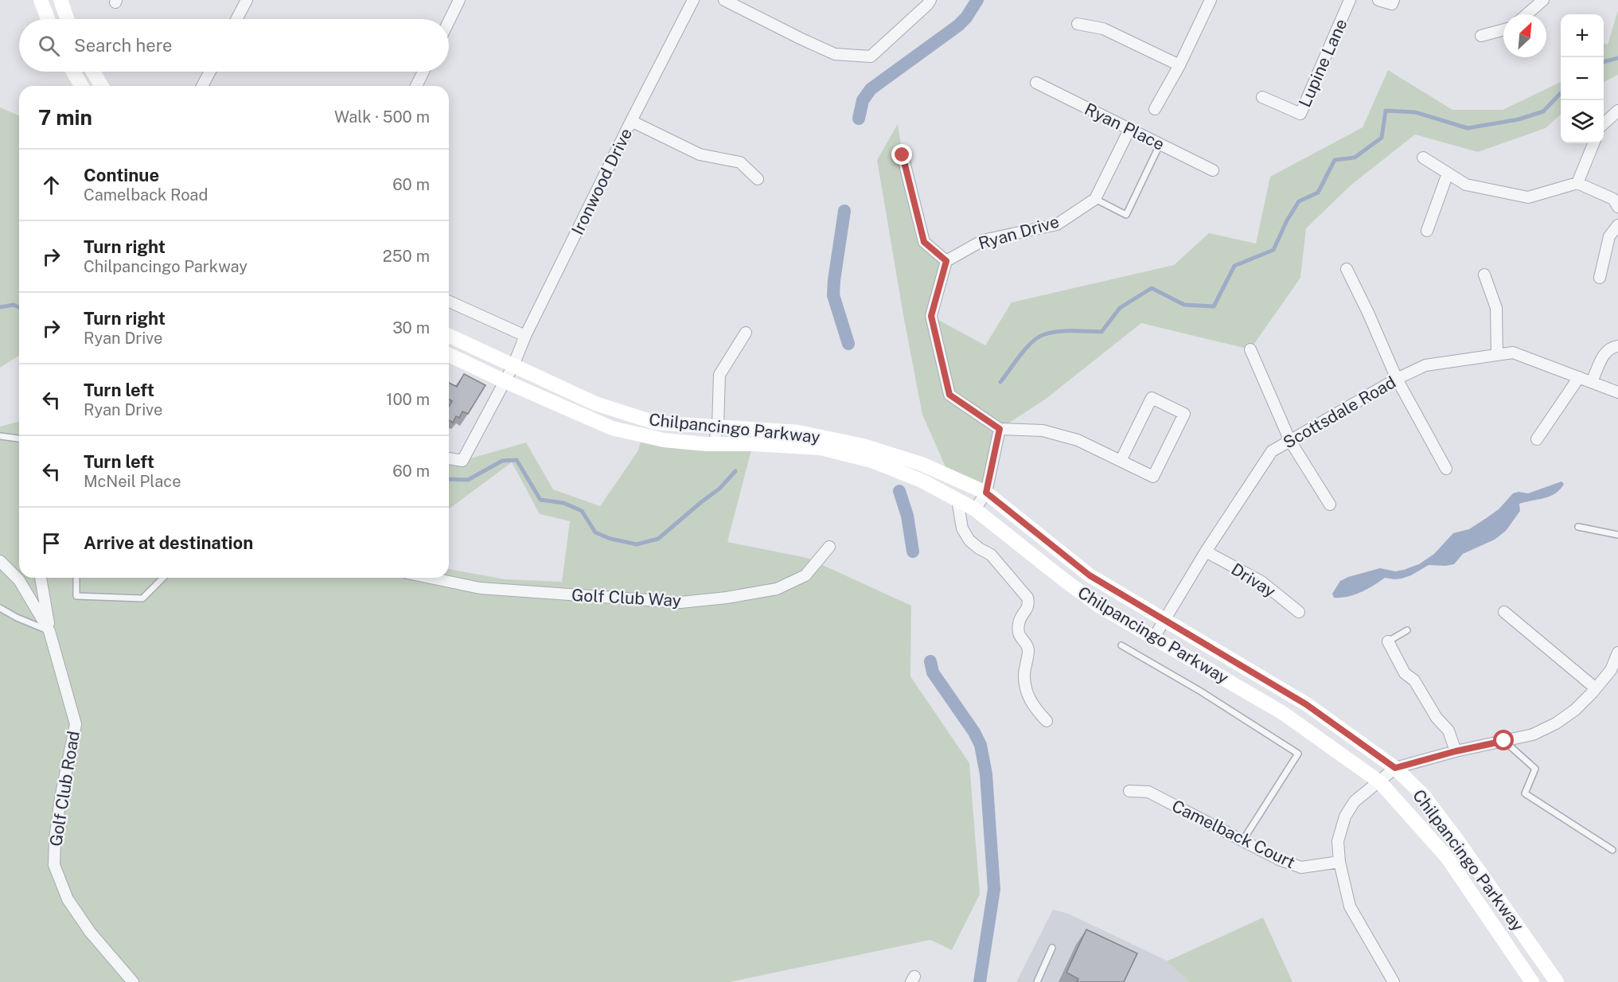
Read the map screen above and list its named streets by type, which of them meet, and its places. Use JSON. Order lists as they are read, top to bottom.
{
  "streets": {
    "street": [
      "Lupine Lane",
      "Ryan Place",
      "Ironwood Drive",
      "Ryan Drive",
      "Scottsdale Road",
      "Chilpancingo Parkway",
      "Drivay",
      "Golf Club Way",
      "Golf Club Road",
      "Camelback Court"
    ]
  },
  "crossings": [
    ["Ironwood Drive", "Chilpancingo Parkway"],
    ["Scottsdale Road", "Chilpancingo Parkway"],
    ["Scottsdale Road", "Drivay"]
  ],
  "north": "top right",
  "page": {
    "map_buttons": ["+", "−"],
    "search": "Search here",
    "heading": ["7 min", "Walk · 500 m"],
    "list": [
      ["Continue", "Camelback Road", "60 m"],
      ["Turn right", "Chilpancingo Parkway", "250 m"],
      ["Turn right", "Ryan Drive", "30 m"],
      ["Turn left", "Ryan Drive", "100 m"],
      ["Turn left", "McNeil Place", "60 m"],
      "Arrive at destination"
    ]
  }
}
